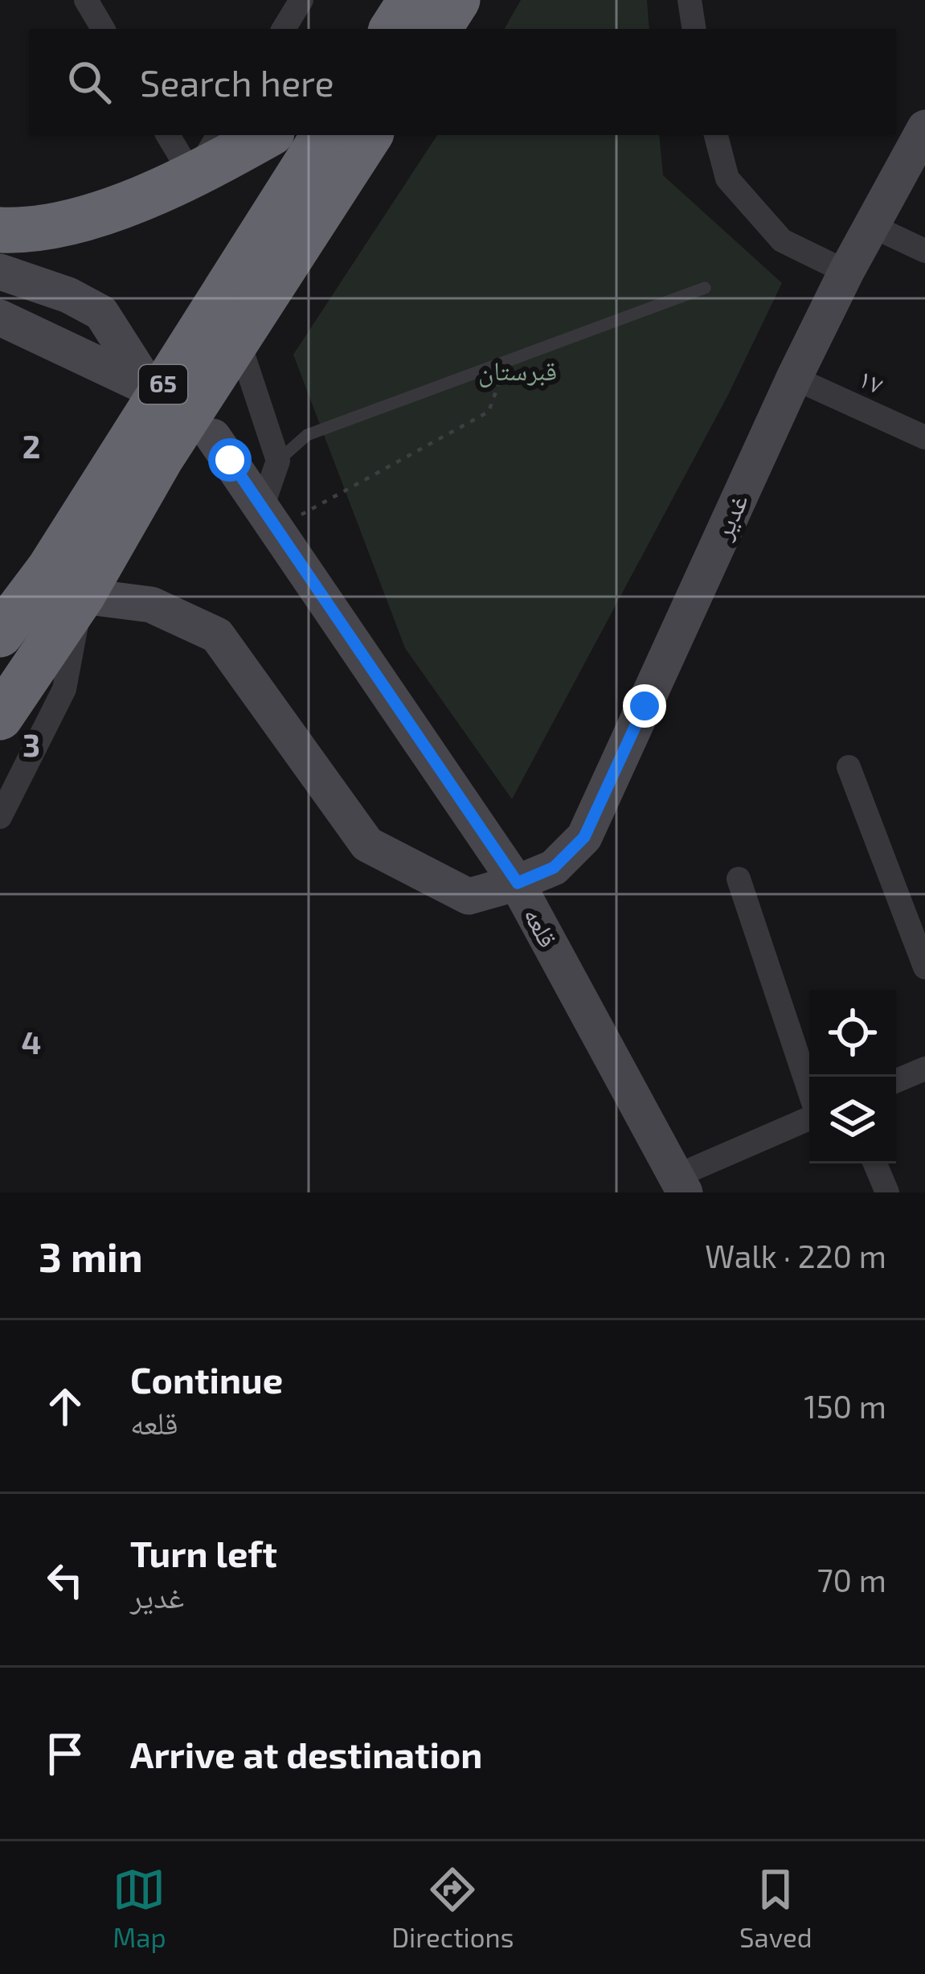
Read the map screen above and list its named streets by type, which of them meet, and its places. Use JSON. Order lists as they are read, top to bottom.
{
  "streets": {
    "highway": ["65"],
    "street": ["۱۷", "غدیر", "قلعه"]
  },
  "crossings": [
    ["۱۷", "غدیر"],
    ["65", "غدیر"],
    ["غدیر", "قلعه"]
  ],
  "parks": ["قبرستان"],
  "page": {
    "search": "Search here",
    "heading": ["3 min", "Walk · 220 m"],
    "list": [
      ["Continue", "قلعه", "150 m"],
      ["Turn left", "غدیر", "70 m"],
      "Arrive at destination"
    ],
    "nav": ["Map", "Directions", "Saved"]
  },
  "grid": {
    "rows": ["2", "3", "4"]
  }
}
